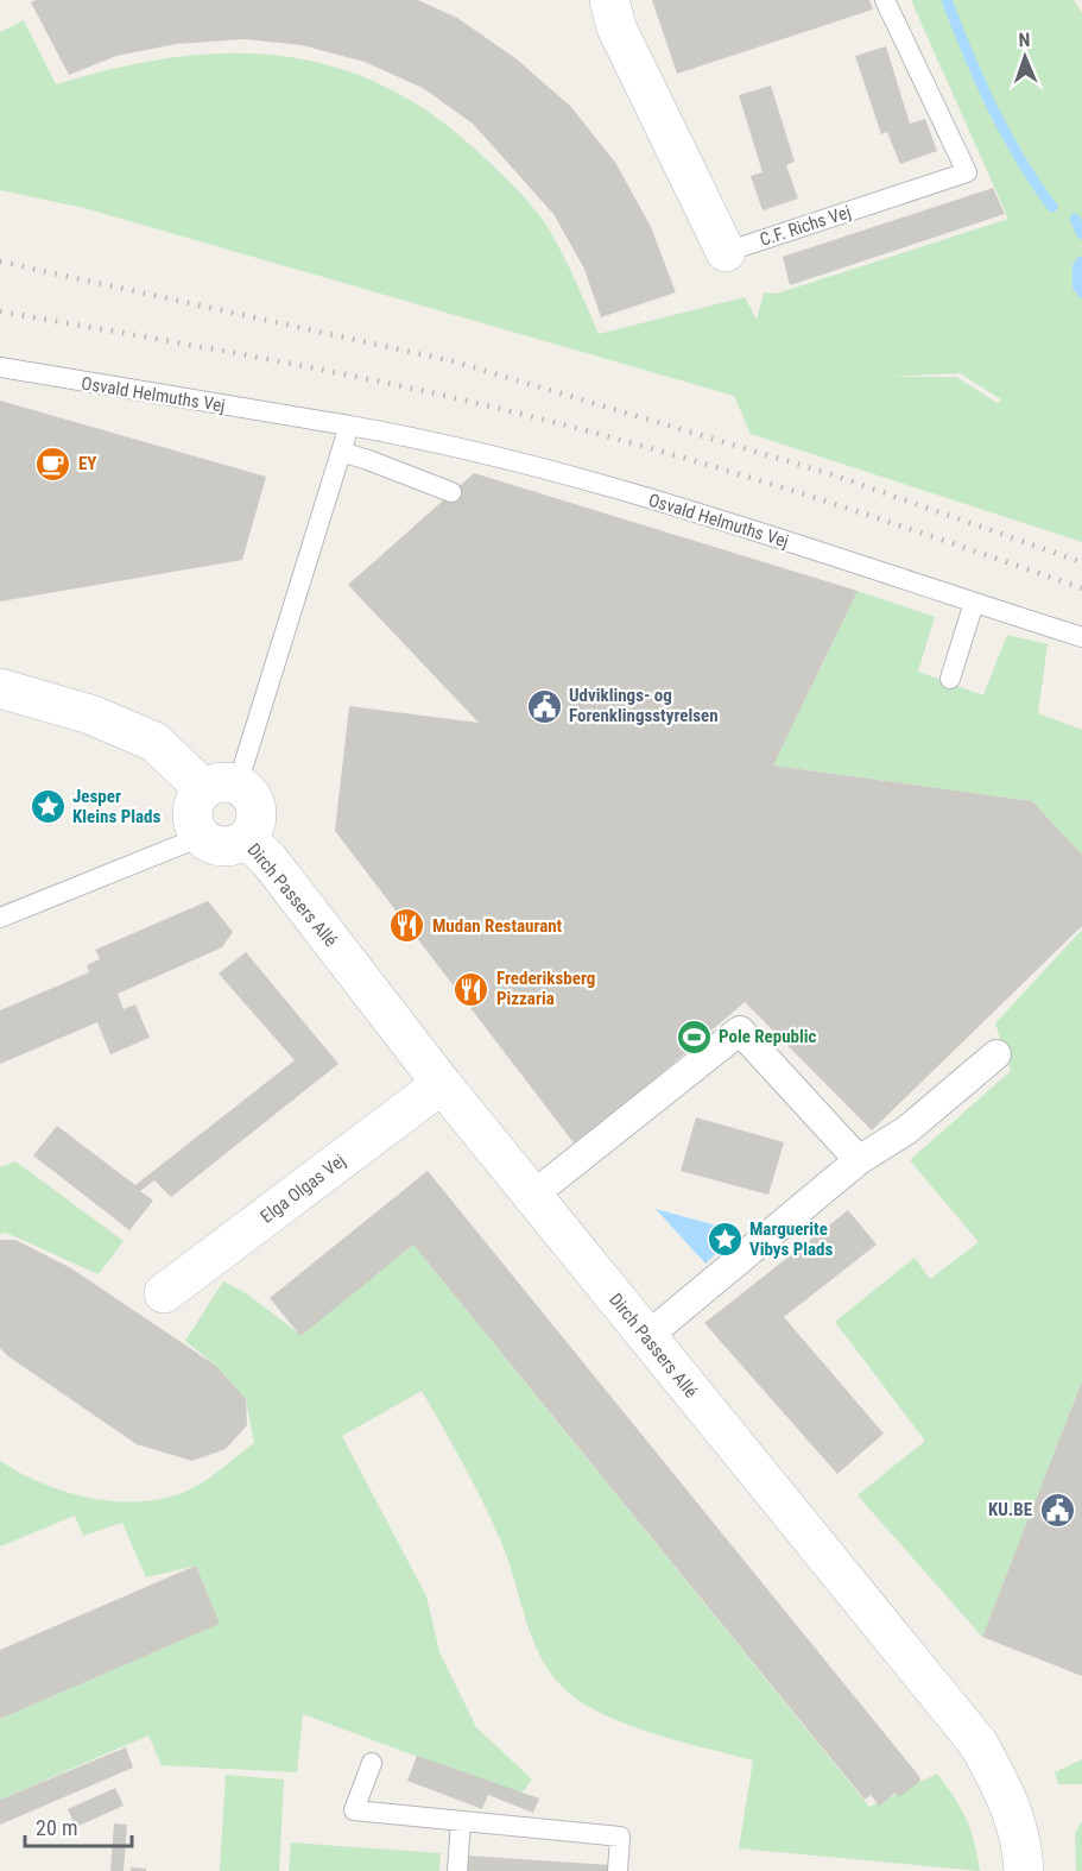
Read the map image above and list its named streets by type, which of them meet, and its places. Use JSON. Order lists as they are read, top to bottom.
{
  "streets": {
    "street": ["C.F. Richs Vej", "Dirch Passers Allé", "Elga Olgas Vej"],
    "lane": ["Osvald Helmuths Vej"]
  },
  "crossings": [
    ["Dirch Passers Allé", "Elga Olgas Vej"]
  ],
  "places": {
    "cafe": ["EY"],
    "public building": ["Udviklings- og Forenklingsstyrelsen", "KU.BE"],
    "place": ["Jesper Kleins Plads", "Marguerite Vibys Plads"],
    "restaurant": ["Mudan Restaurant", "Frederiksberg Pizzaria"],
    "sports": ["Pole Republic"]
  },
  "scale_bar": "20 m",
  "north": "top"
}
